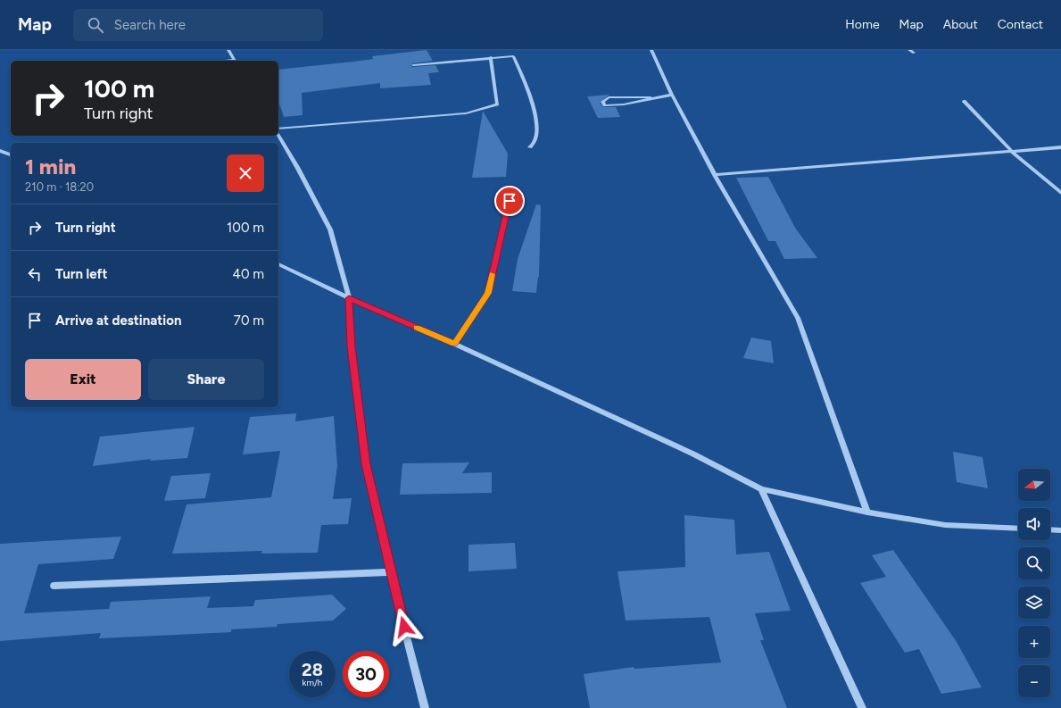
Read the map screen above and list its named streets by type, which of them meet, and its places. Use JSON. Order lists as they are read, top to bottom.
{
  "north": "left",
  "page": {
    "header": "Map",
    "search": "Search here",
    "nav": [
      "Home",
      "Map",
      "About",
      "Contact"
    ],
    "turn": ["100 m", "Turn right"],
    "heading": ["1 min", "210 m · 18:20"],
    "list": [
      {
        "name": "Turn right",
        "value": "100 m"
      },
      {
        "name": "Turn left",
        "value": "40 m"
      },
      {
        "name": "Arrive at destination",
        "value": "70 m"
      }
    ],
    "buttons": ["Exit", "Share"],
    "map_buttons": ["+", "−"],
    "speed": "28 km/h",
    "limit": "30"
  }
}
